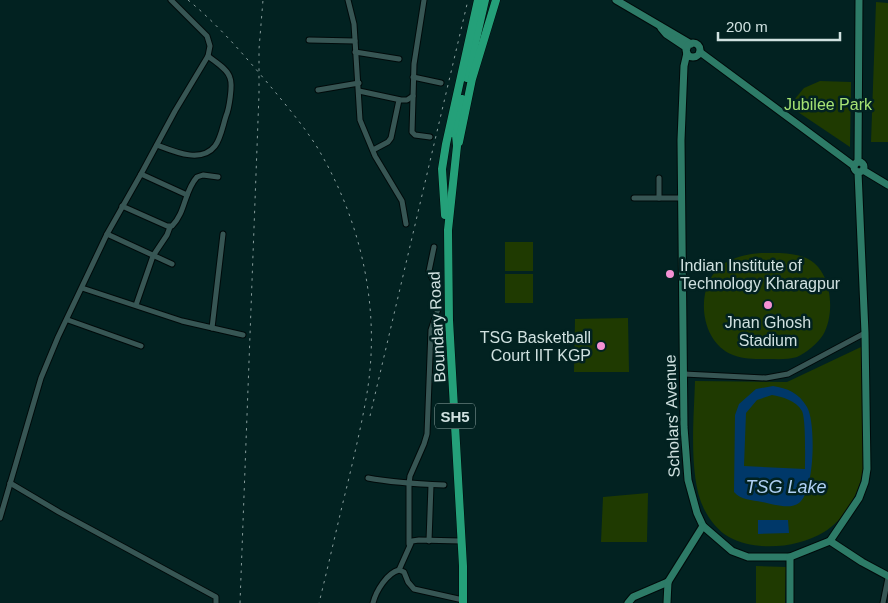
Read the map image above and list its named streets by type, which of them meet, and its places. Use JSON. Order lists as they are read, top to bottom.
{
  "streets": {
    "main road": ["Boundary Road", "SH5"],
    "street": ["Scholars' Avenue"]
  },
  "crossings": [
    ["Boundary Road", "SH5"]
  ],
  "water": ["TSG Lake"],
  "parks": ["Jubilee Park"],
  "places": ["Indian Institute of Technology Kharagpur", "Jnan Ghosh Stadium", "TSG Basketball Court IIT KGP"],
  "scale_bar": "200 m"
}
